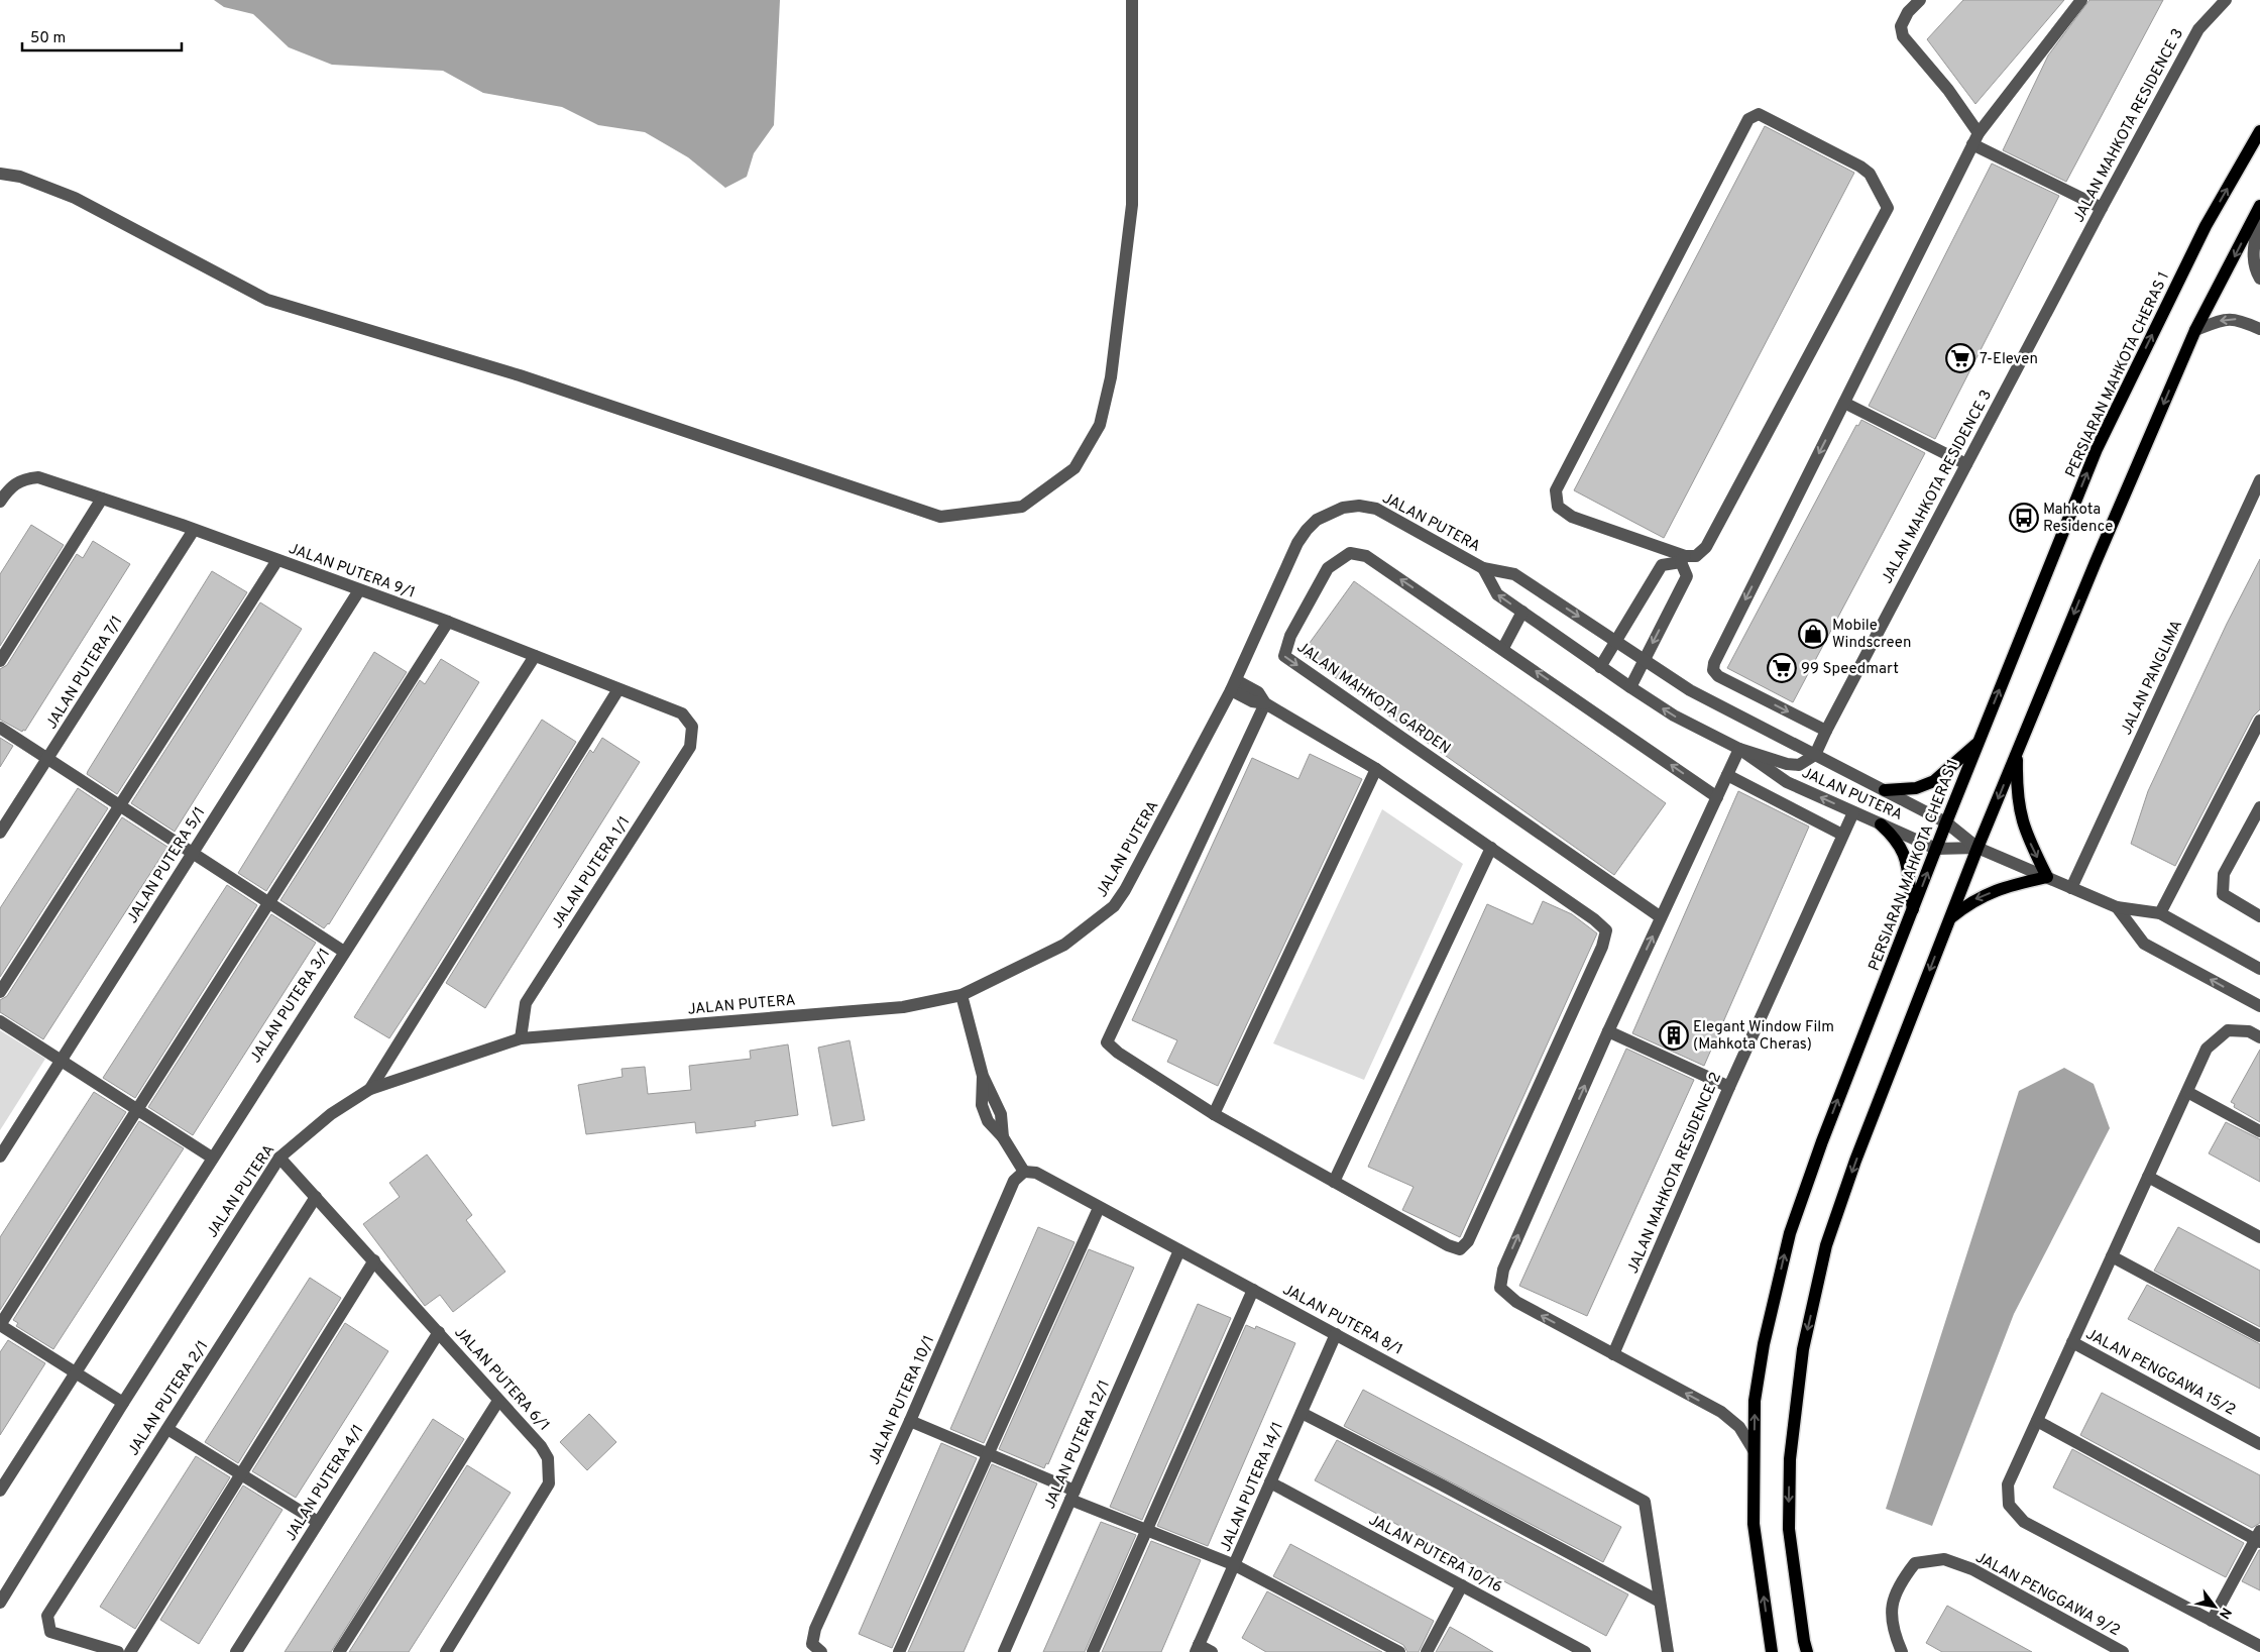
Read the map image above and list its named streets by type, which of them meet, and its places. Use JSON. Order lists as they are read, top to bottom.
{
  "streets": {
    "main road": ["PERSIARAN MAHKOTA CHERAS 1"],
    "street": [
      "JALAN MAHKOTA RESIDENCE 3",
      "JALAN PUTERA",
      "JALAN PUTERA 9/1",
      "JALAN PUTERA 7/1",
      "JALAN PANGLIMA",
      "JALAN MAHKOTA GARDEN",
      "JALAN PUTERA 5/1",
      "JALAN PUTERA 1/1",
      "JALAN PUTERA 3/1",
      "JALAN MAHKOTA RESIDENCE 2",
      "JALAN PUTERA 8/1",
      "JALAN PENGGAWA 15/2",
      "JALAN PUTERA 6/1",
      "JALAN PUTERA 2/1",
      "JALAN PUTERA 10/1",
      "JALAN PUTERA 12/1",
      "JALAN PUTERA 4/1",
      "JALAN PUTERA 14/1",
      "JALAN PUTERA 10/16",
      "JALAN PENGGAWA 9/2"
    ]
  },
  "crossings": [
    ["JALAN MAHKOTA RESIDENCE 3", "JALAN PUTERA"],
    ["PERSIARAN MAHKOTA CHERAS 1", "JALAN PUTERA"],
    ["JALAN PUTERA", "JALAN PUTERA 1/1"],
    ["JALAN PUTERA", "JALAN MAHKOTA RESIDENCE 2"],
    ["JALAN PUTERA", "JALAN PUTERA 6/1"],
    ["JALAN PUTERA 9/1", "JALAN PUTERA 7/1"],
    ["JALAN PUTERA 9/1", "JALAN PUTERA 5/1"],
    ["JALAN PUTERA 9/1", "JALAN PUTERA 1/1"],
    ["JALAN PUTERA 9/1", "JALAN PUTERA 3/1"],
    ["JALAN PUTERA 8/1", "JALAN PUTERA 10/1"],
    ["JALAN PUTERA 8/1", "JALAN PUTERA 12/1"],
    ["JALAN PUTERA 8/1", "JALAN PUTERA 14/1"],
    ["JALAN PUTERA 6/1", "JALAN PUTERA 2/1"],
    ["JALAN PUTERA 6/1", "JALAN PUTERA 4/1"],
    ["JALAN PUTERA 14/1", "JALAN PUTERA 10/16"]
  ],
  "places": {
    "supermarket": ["7-Eleven", "99 Speedmart"],
    "bus stop": ["Mahkota Residence"],
    "shop": ["Mobile Windscreen"],
    "building": ["Elegant Window Film (Mahkota Cheras)"]
  },
  "scale_bar": "50 m",
  "north": "bottom right"
}
